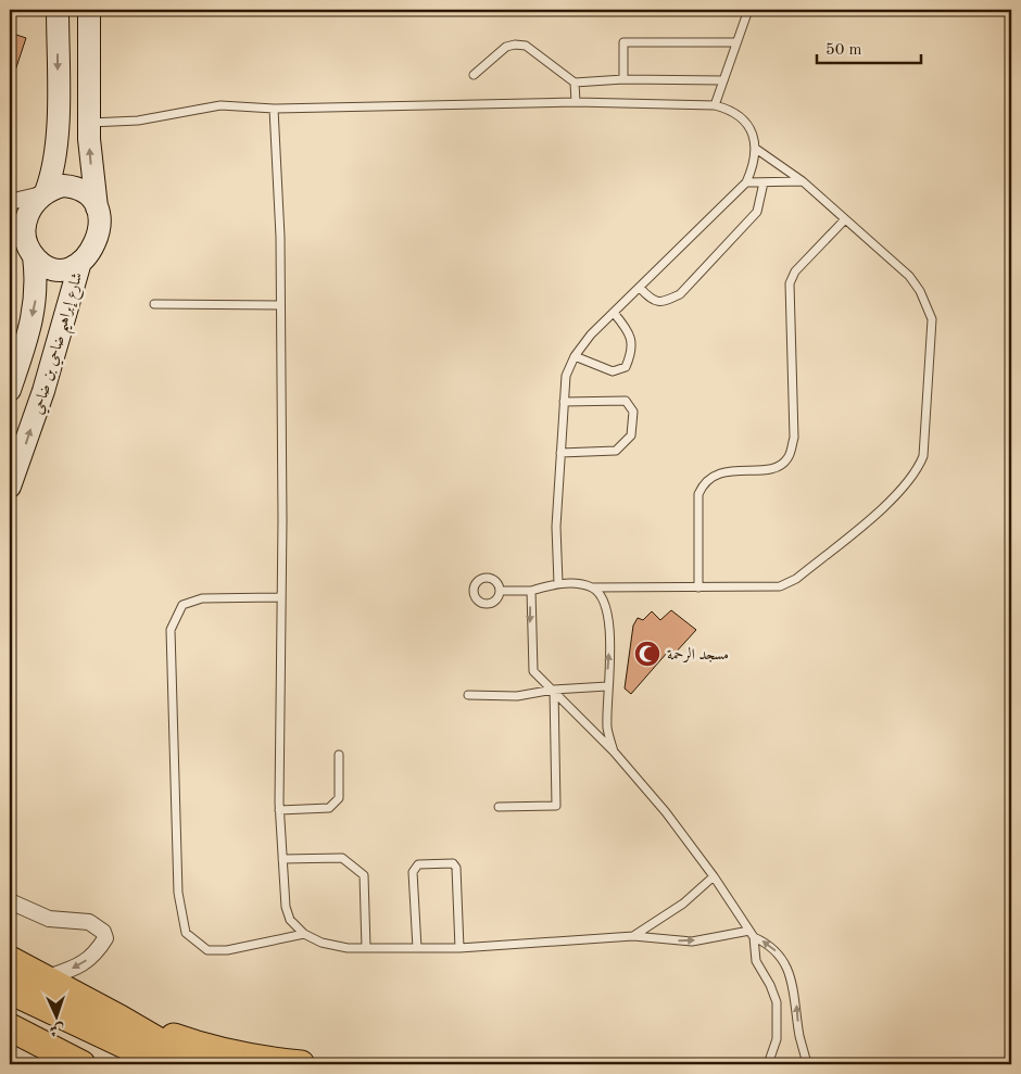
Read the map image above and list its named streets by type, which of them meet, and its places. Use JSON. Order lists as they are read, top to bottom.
{
  "streets": {
    "street": ["شارع إبراهيم ضاحي بن ضاحي"]
  },
  "places": {
    "mosque": ["مسجد الرحمة"]
  },
  "scale_bar": "50 m",
  "north": "bottom"
}
